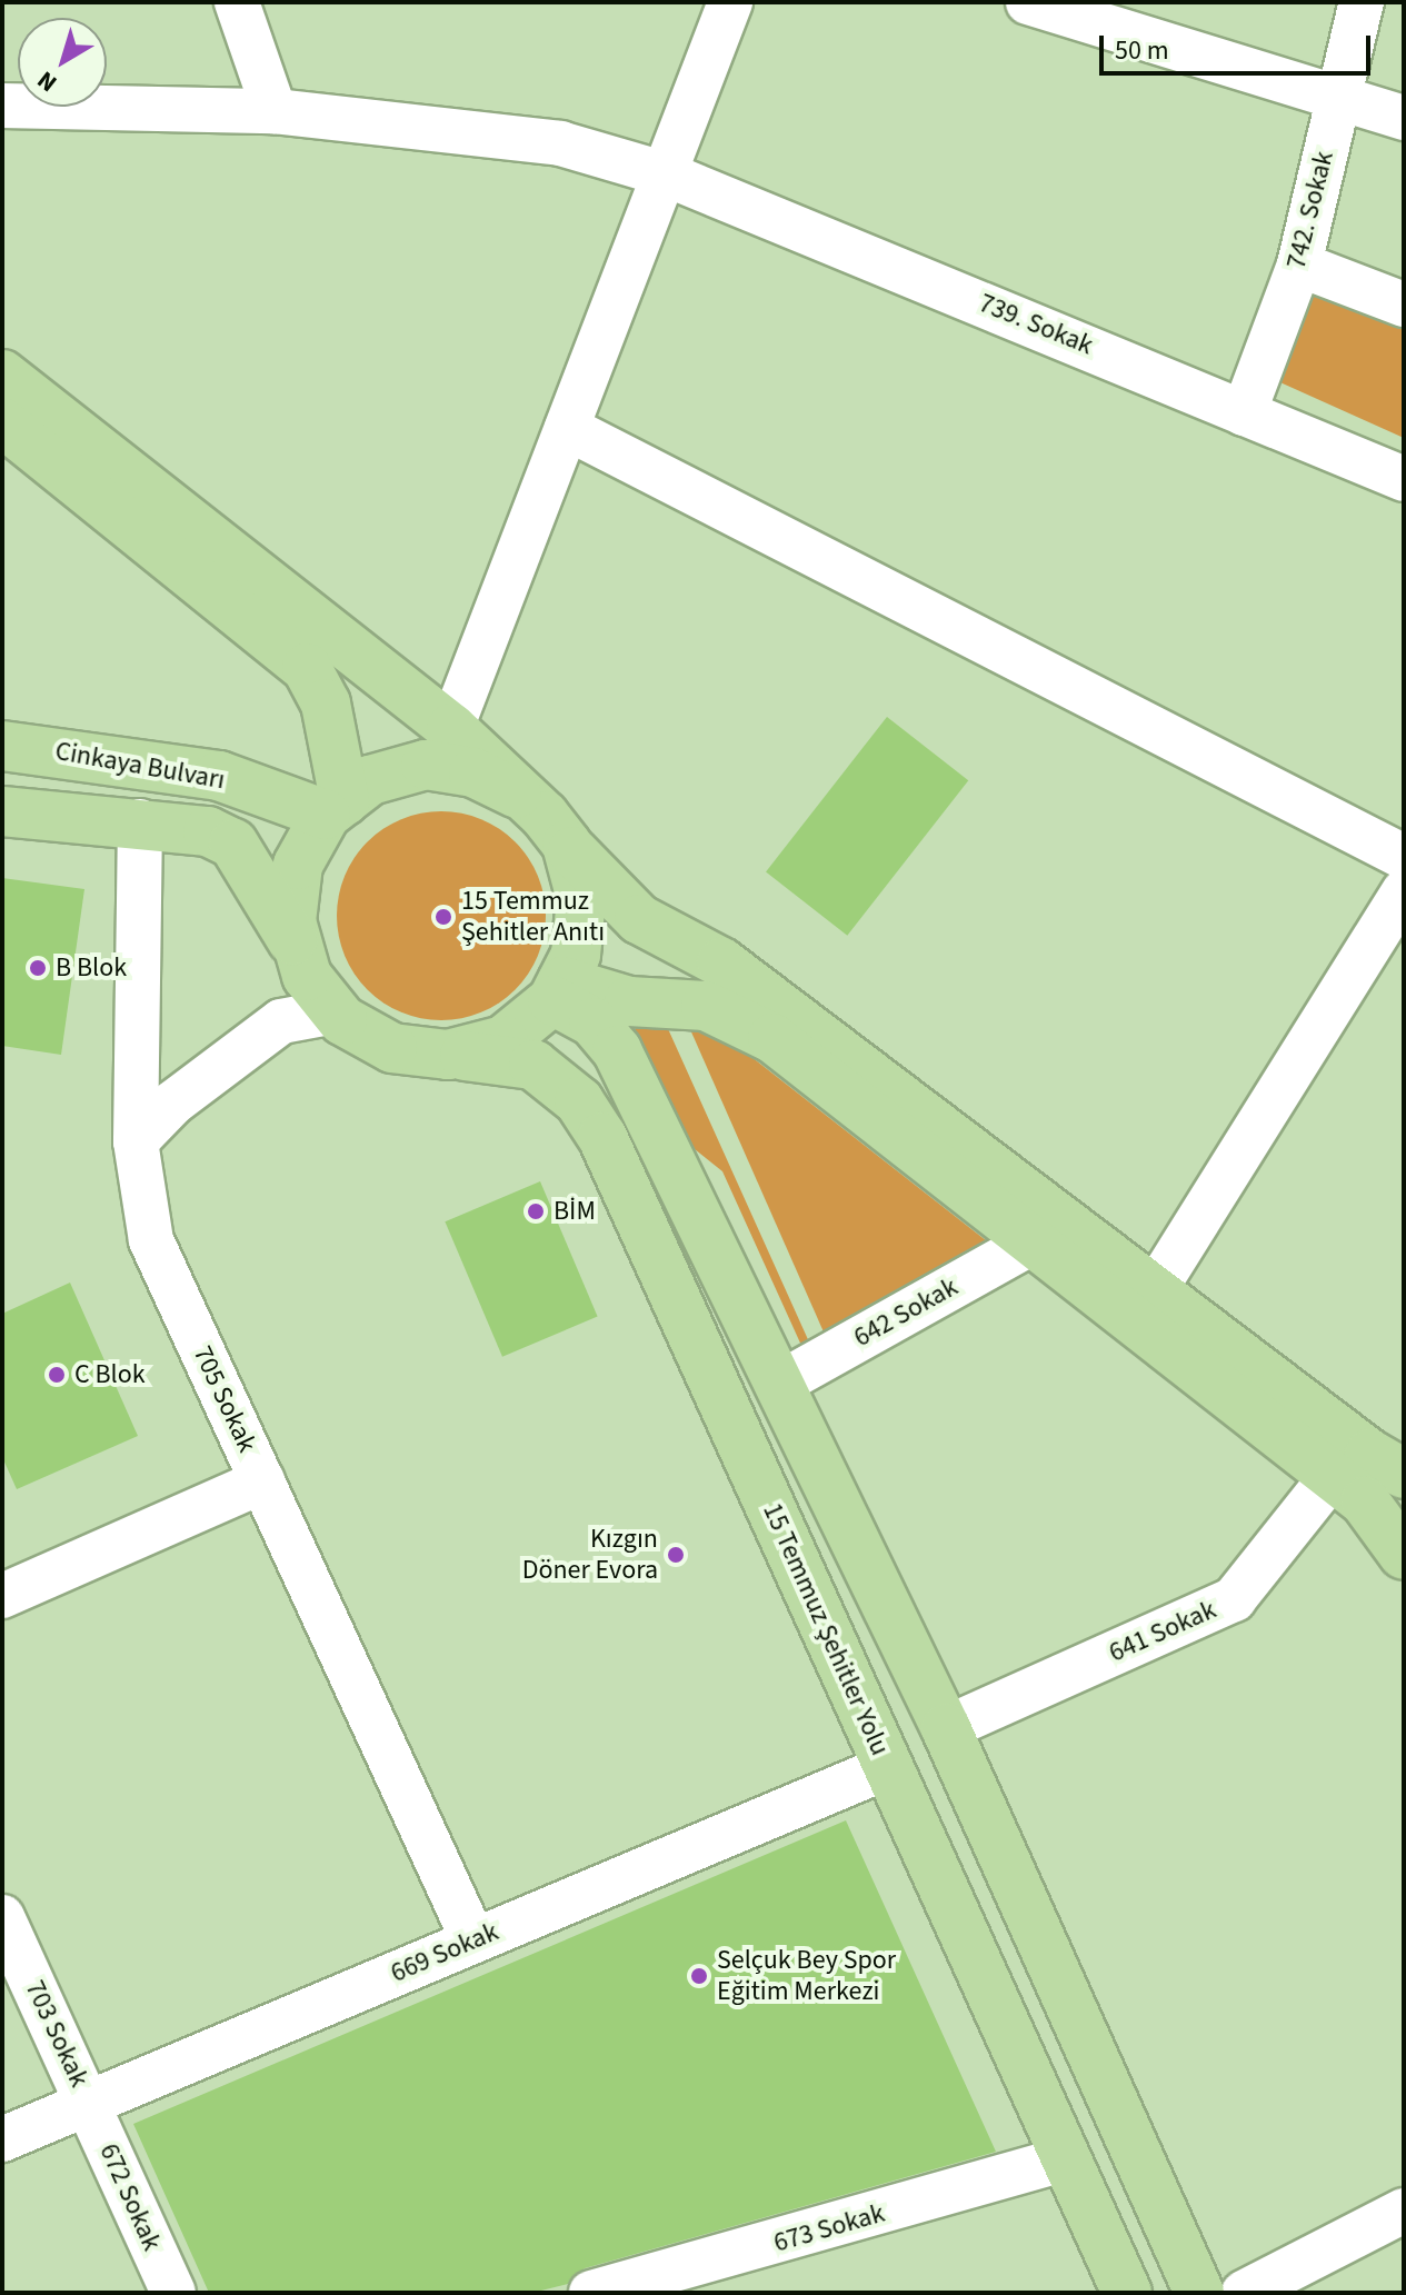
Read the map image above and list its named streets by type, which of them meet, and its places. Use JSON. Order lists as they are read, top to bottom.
{
  "streets": {
    "main road": ["Cinkaya Bulvarı", "15 Temmuz Şehitler Yolu"],
    "street": [
      "742. Sokak",
      "739. Sokak",
      "642 Sokak",
      "705 Sokak",
      "641 Sokak",
      "669 Sokak",
      "703 Sokak",
      "672 Sokak",
      "673 Sokak"
    ]
  },
  "crossings": [
    ["742. Sokak", "739. Sokak"],
    ["Cinkaya Bulvarı", "705 Sokak"],
    ["Cinkaya Bulvarı", "15 Temmuz Şehitler Yolu"],
    ["705 Sokak", "669 Sokak"],
    ["15 Temmuz Şehitler Yolu", "669 Sokak"],
    ["15 Temmuz Şehitler Yolu", "673 Sokak"],
    ["669 Sokak", "703 Sokak"],
    ["669 Sokak", "672 Sokak"],
    ["703 Sokak", "672 Sokak"]
  ],
  "places": [
    "15 Temmuz Şehitler Anıtı",
    "B Blok",
    "BİM",
    "C Blok",
    "Kızgın Döner Evora",
    "Selçuk Bey Spor Eğitim Merkezi"
  ],
  "scale_bar": "50 m",
  "north": "bottom left"
}
